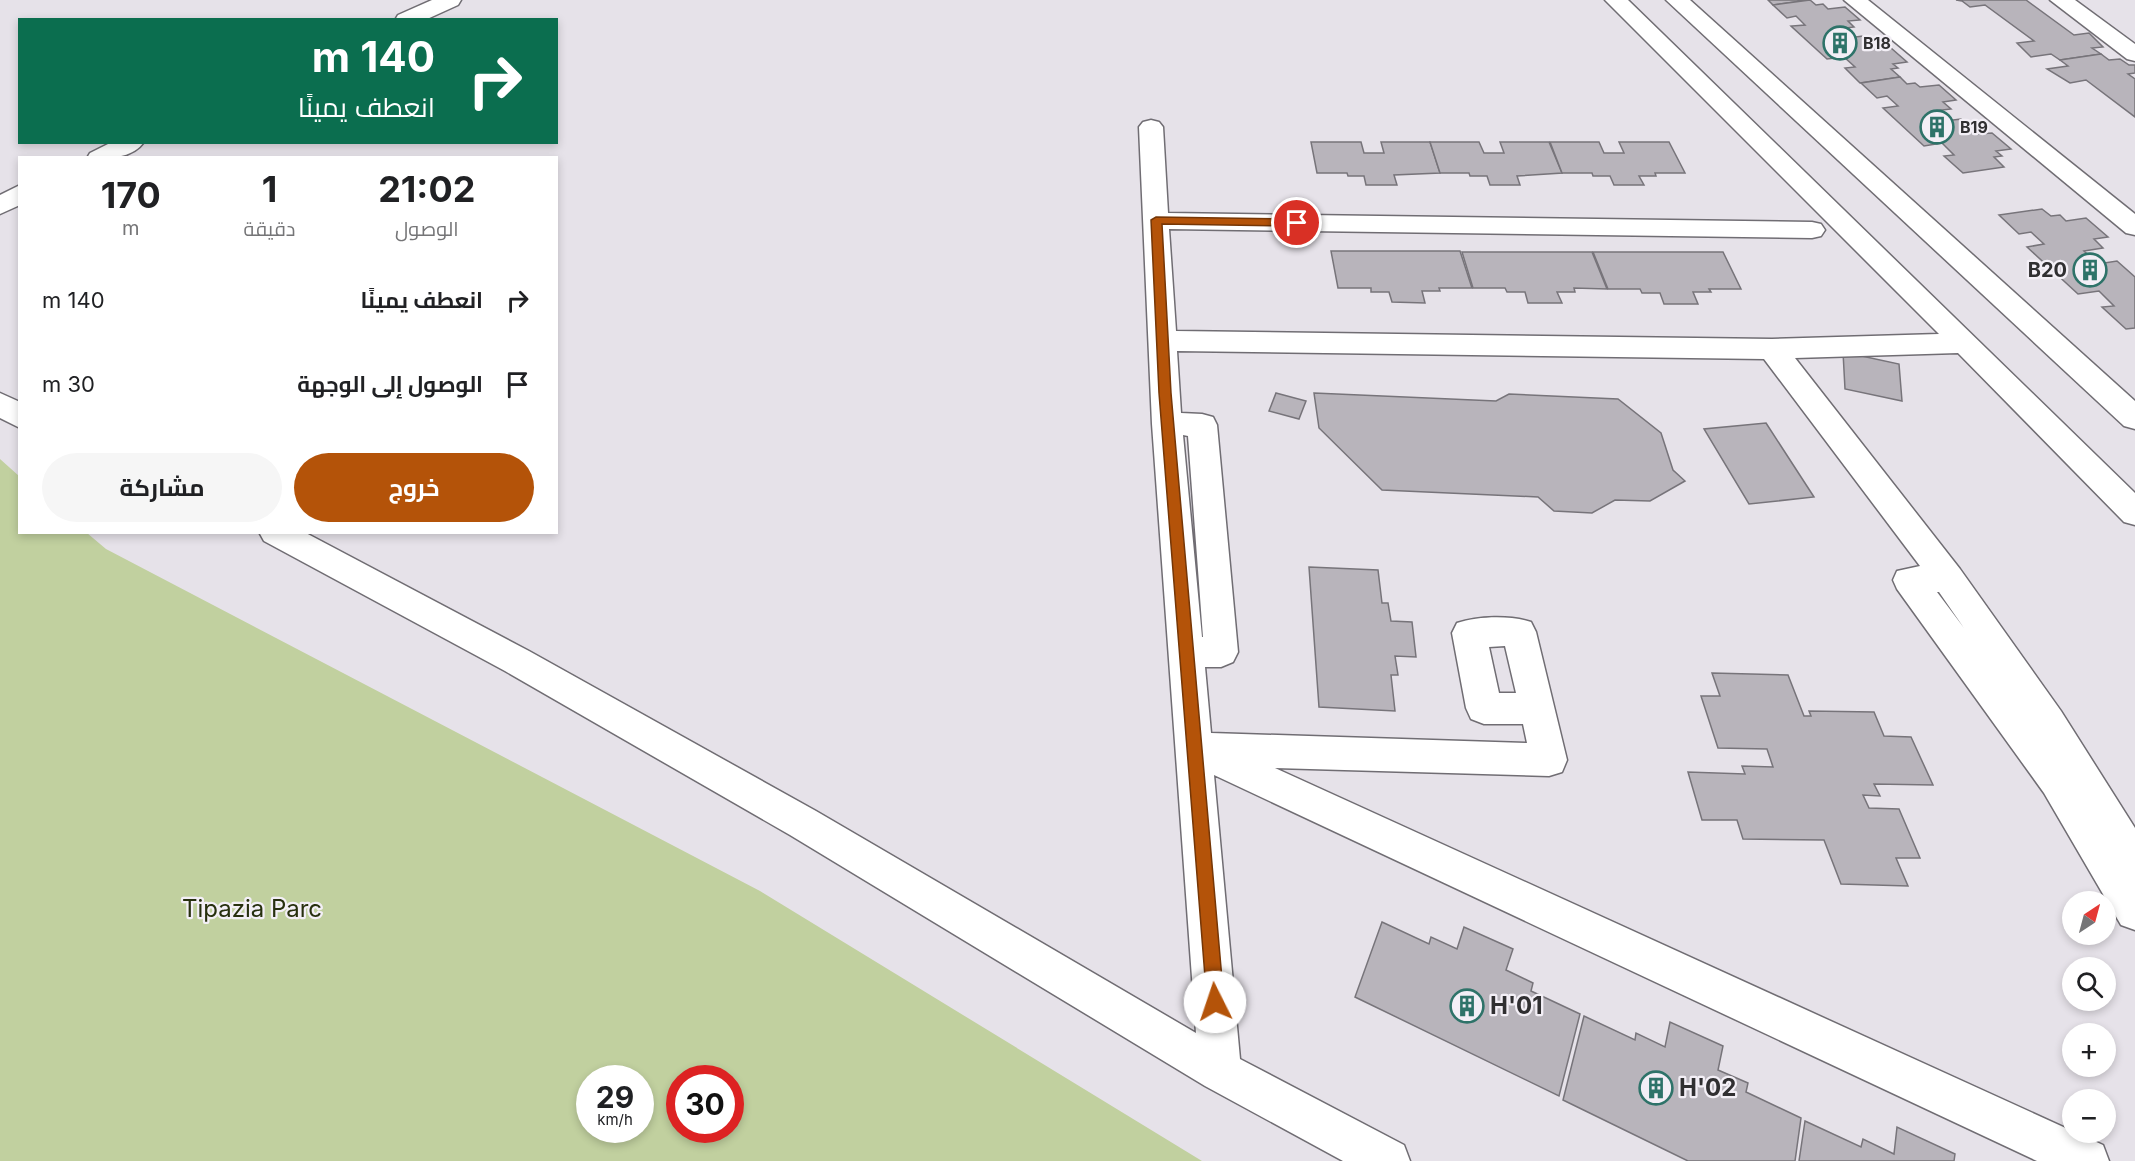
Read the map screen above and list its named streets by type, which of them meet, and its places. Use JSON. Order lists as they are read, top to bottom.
{
  "parks": ["Tipazia Parc"],
  "places": {
    "building": [
      "B18",
      "B19",
      "B20",
      "H'01",
      "H'02"
    ]
  },
  "north": "top right",
  "page": {
    "turn": ["140 m", "انعطف يمينًا"],
    "eta": [
      "21:02",
      "الوصول",
      "1",
      "دقيقة",
      "170",
      "m"
    ],
    "list": [
      {
        "name": "انعطف يمينًا",
        "value": "140 m"
      },
      {
        "name": "الوصول إلى الوجهة",
        "value": "30 m"
      }
    ],
    "buttons": ["خروج", "مشاركة"],
    "map_buttons": ["+", "−"],
    "speed": "29 km/h",
    "limit": "30"
  }
}
